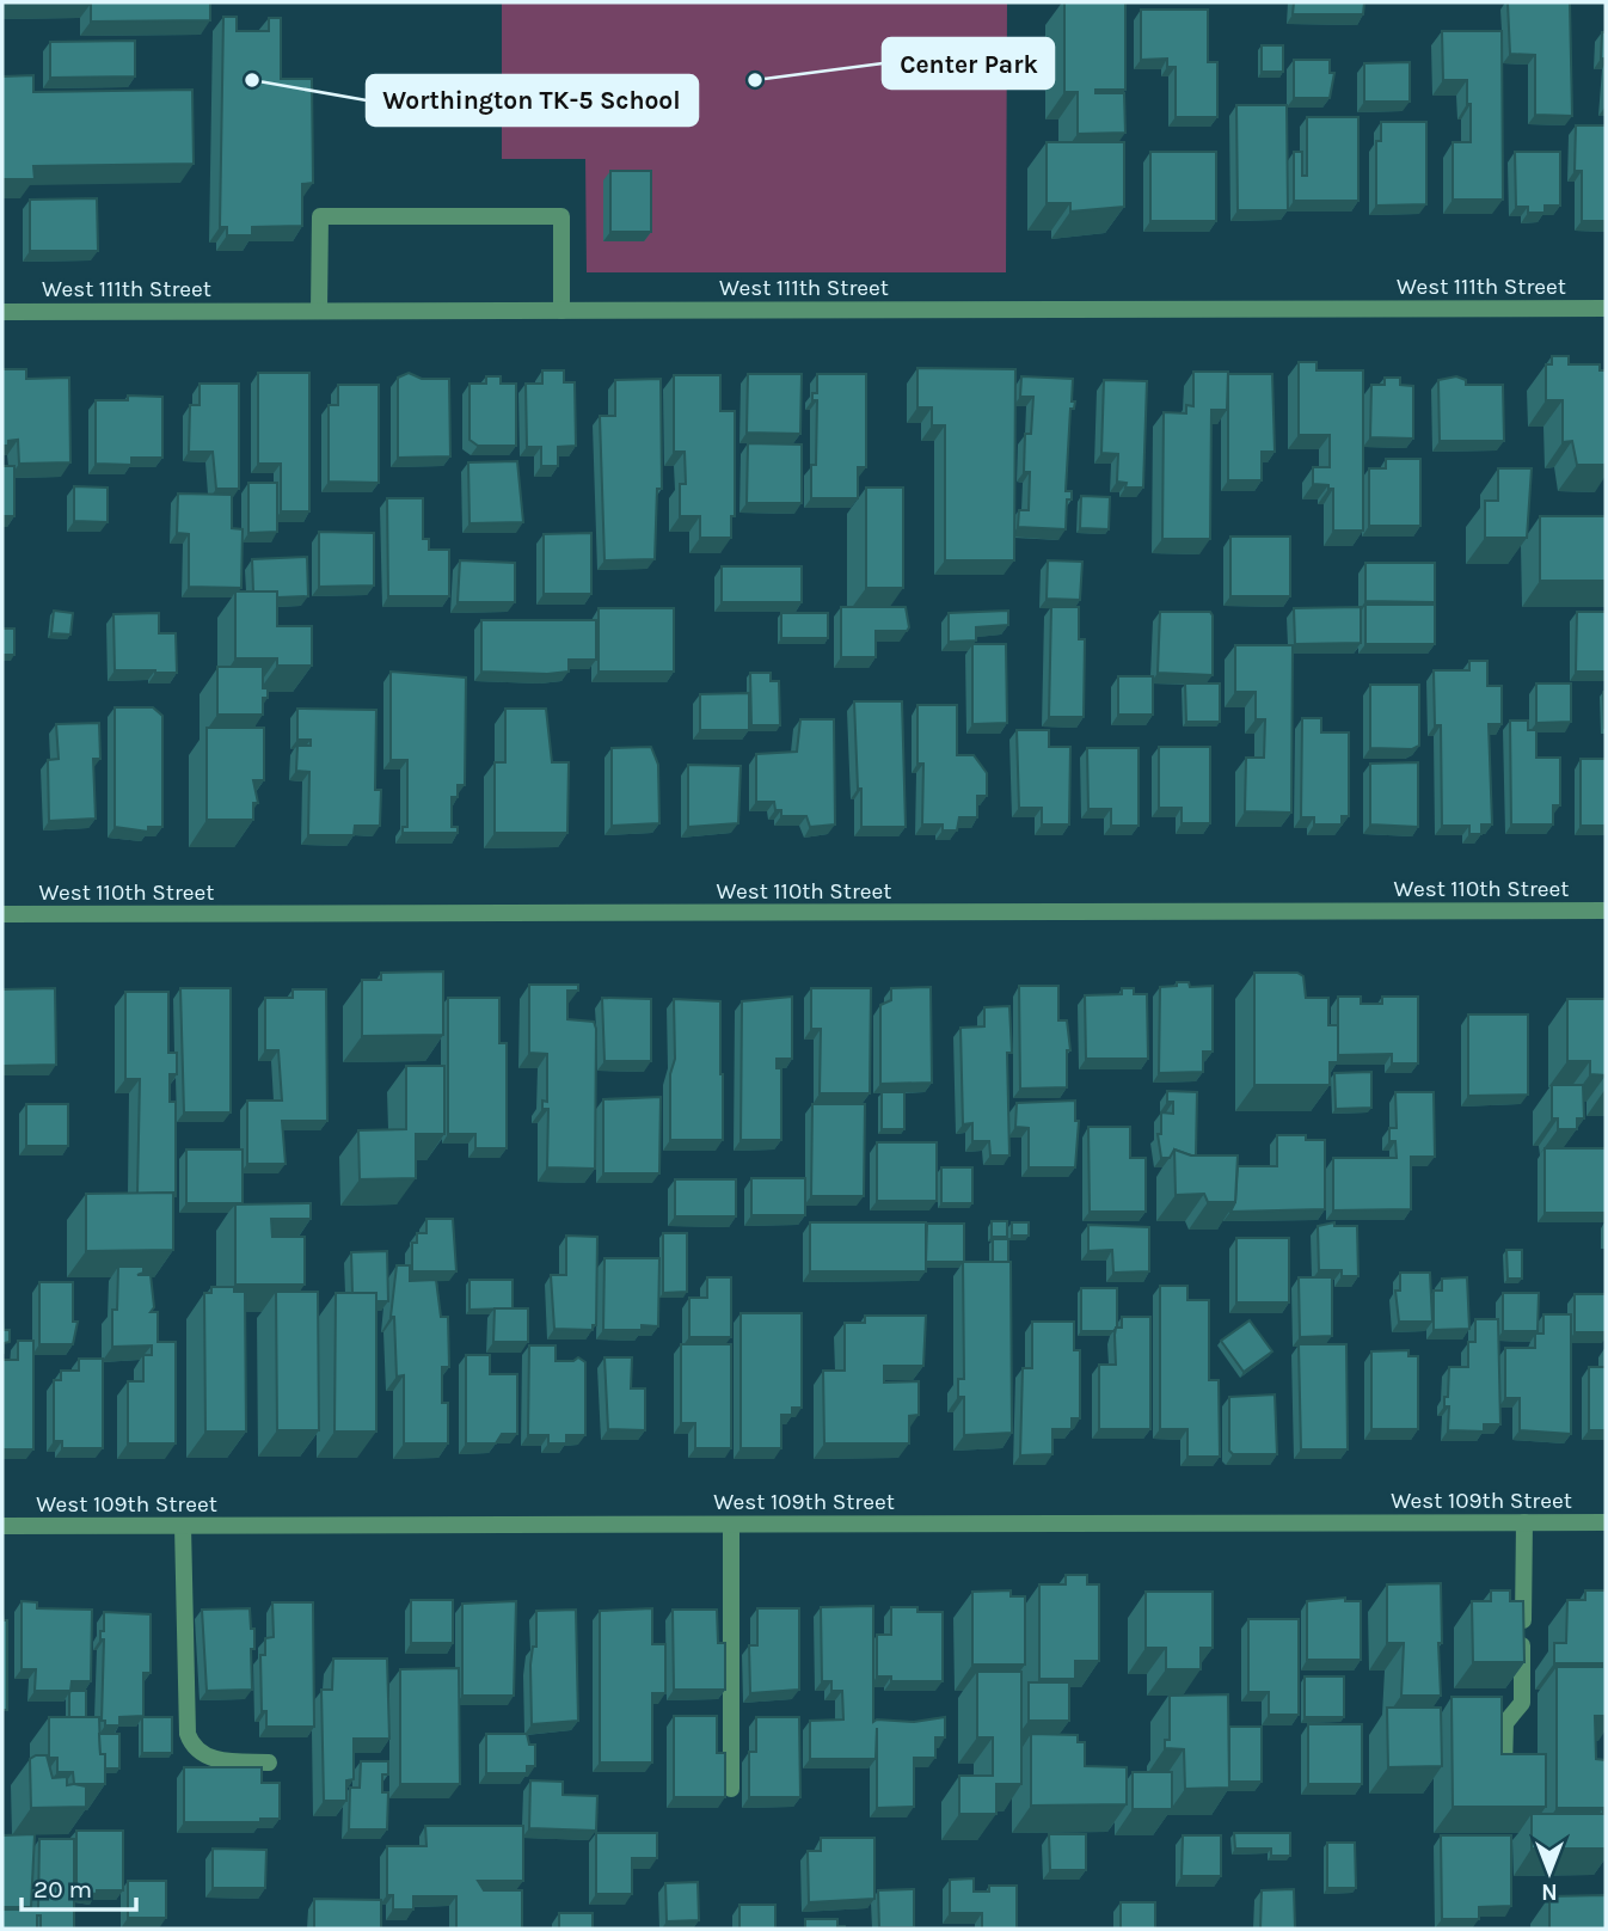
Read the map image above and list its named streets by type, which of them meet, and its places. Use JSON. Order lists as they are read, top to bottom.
{
  "streets": {
    "street": ["West 111th Street", "West 110th Street", "West 109th Street"]
  },
  "places": ["Worthington TK-5 School", "Center Park"],
  "scale_bar": "20 m",
  "north": "bottom"
}
